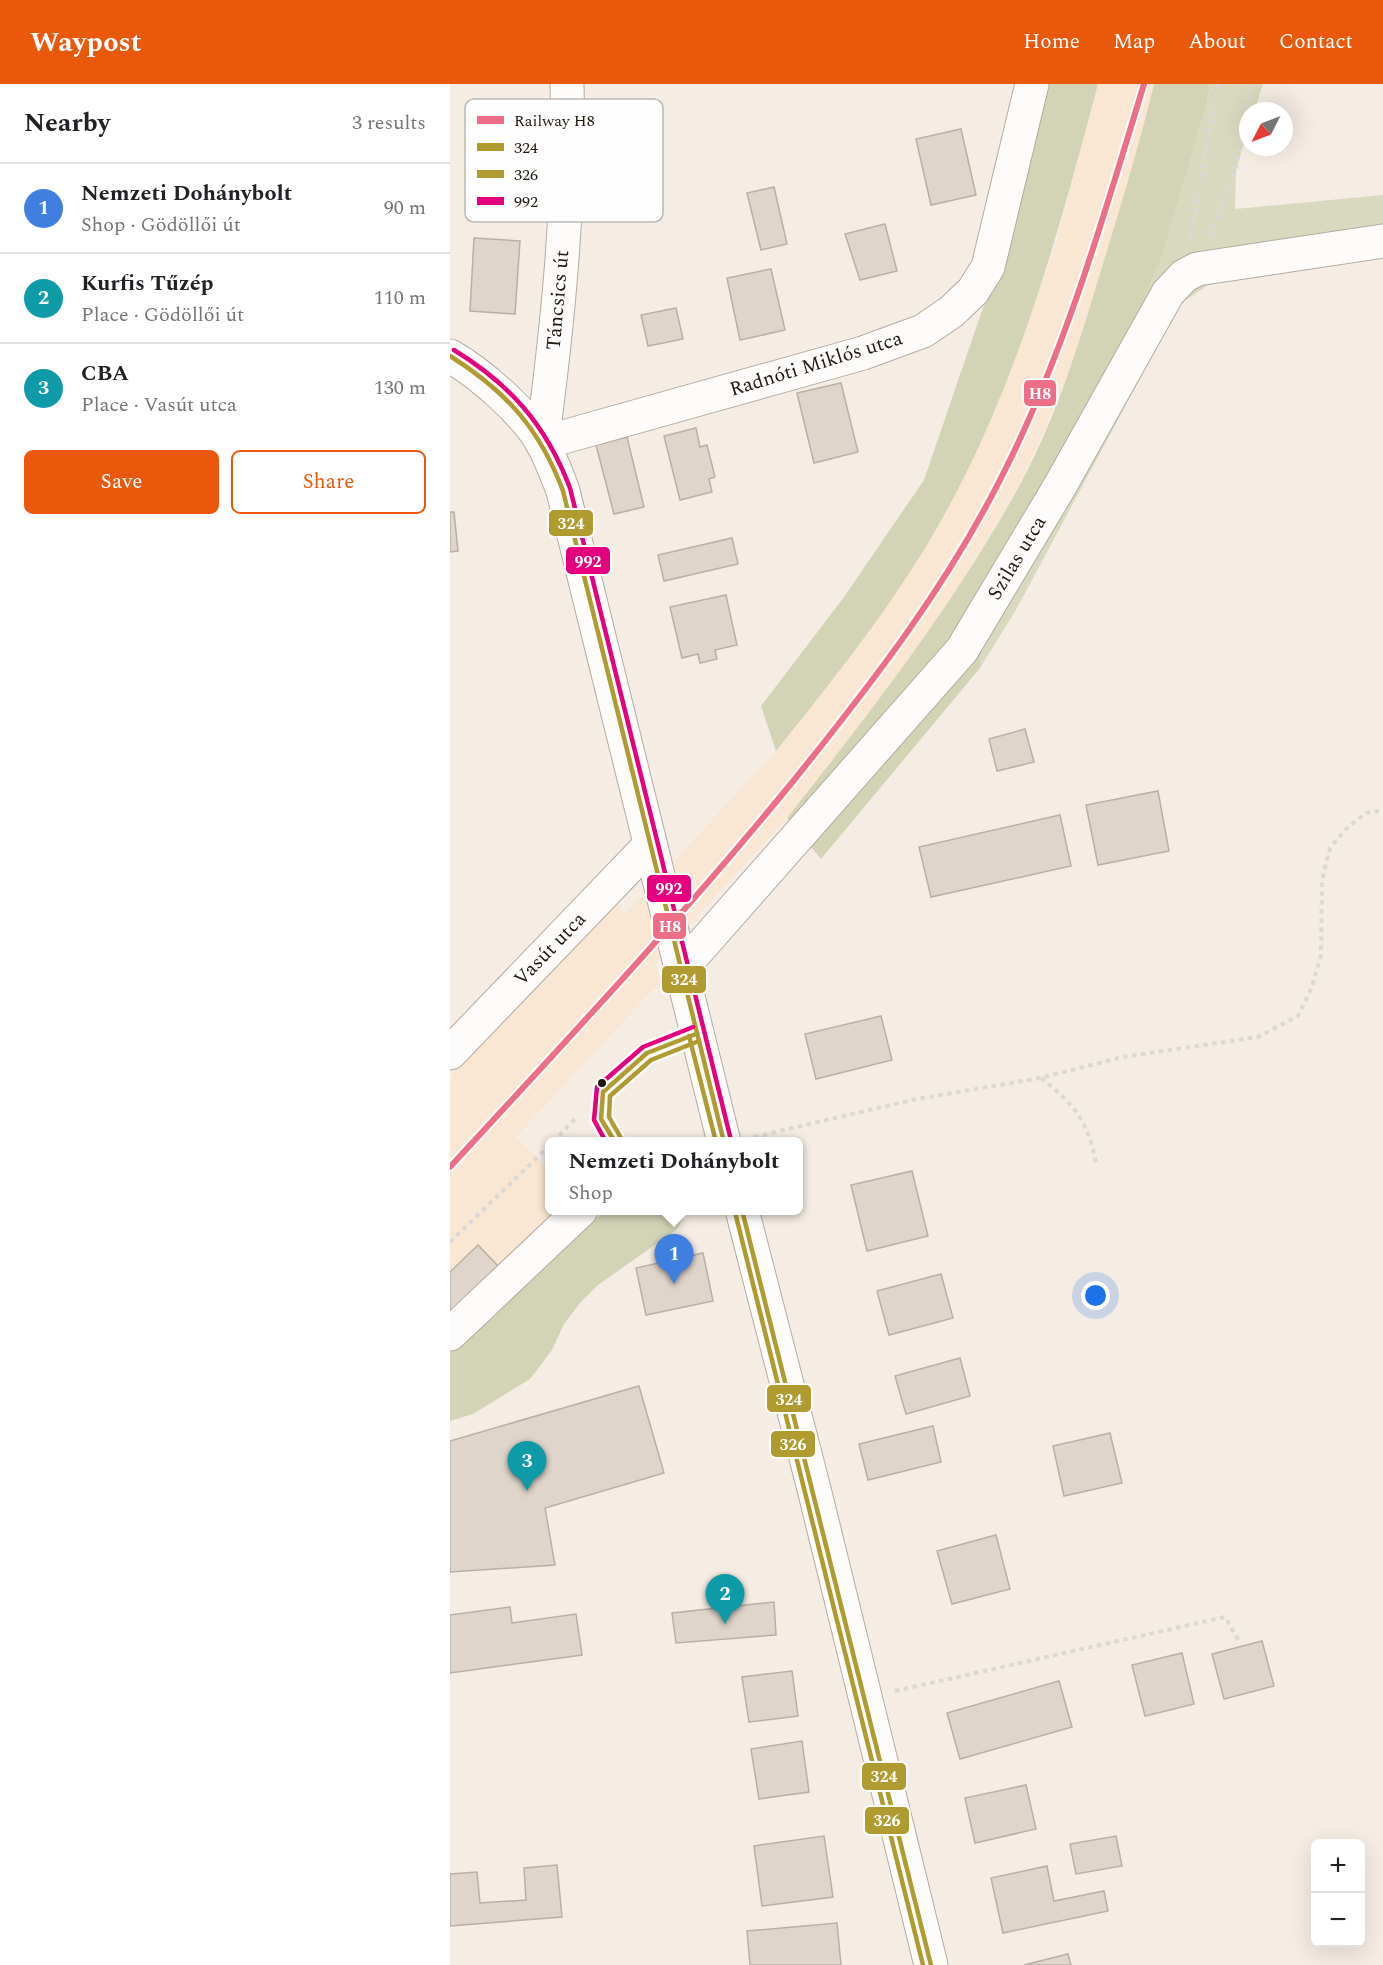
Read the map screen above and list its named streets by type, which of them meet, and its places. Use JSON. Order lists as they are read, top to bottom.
{
  "streets": {
    "street": [
      "Táncsics út",
      "Radnóti Miklós utca",
      "Szilas utca",
      "Vasút utca"
    ]
  },
  "crossings": [
    ["Táncsics út", "Radnóti Miklós utca"]
  ],
  "lines": [
    "rail line H8",
    "transit line 992",
    "transit line 324",
    "transit line 326"
  ],
  "legend": [
    "Railway H8",
    "324",
    "326",
    "992"
  ],
  "north": "bottom left",
  "page": {
    "header": "Waypost",
    "nav": [
      "Home",
      "Map",
      "About",
      "Contact"
    ],
    "heading": ["Nearby", "3 results"],
    "list": [
      {
        "mark": "1",
        "name": "Nemzeti Dohánybolt",
        "note": "Shop · Gödöllői út",
        "value": "90 m"
      },
      {
        "mark": "2",
        "name": "Kurfis Tűzép",
        "note": "Place · Gödöllői út",
        "value": "110 m"
      },
      {
        "mark": "3",
        "name": "CBA",
        "note": "Place · Vasút utca",
        "value": "130 m"
      }
    ],
    "buttons": ["Save", "Share"],
    "popup": ["Nemzeti Dohánybolt", "Shop"],
    "pins": ["1", "3", "2"],
    "map_buttons": ["+", "−"]
  }
}
